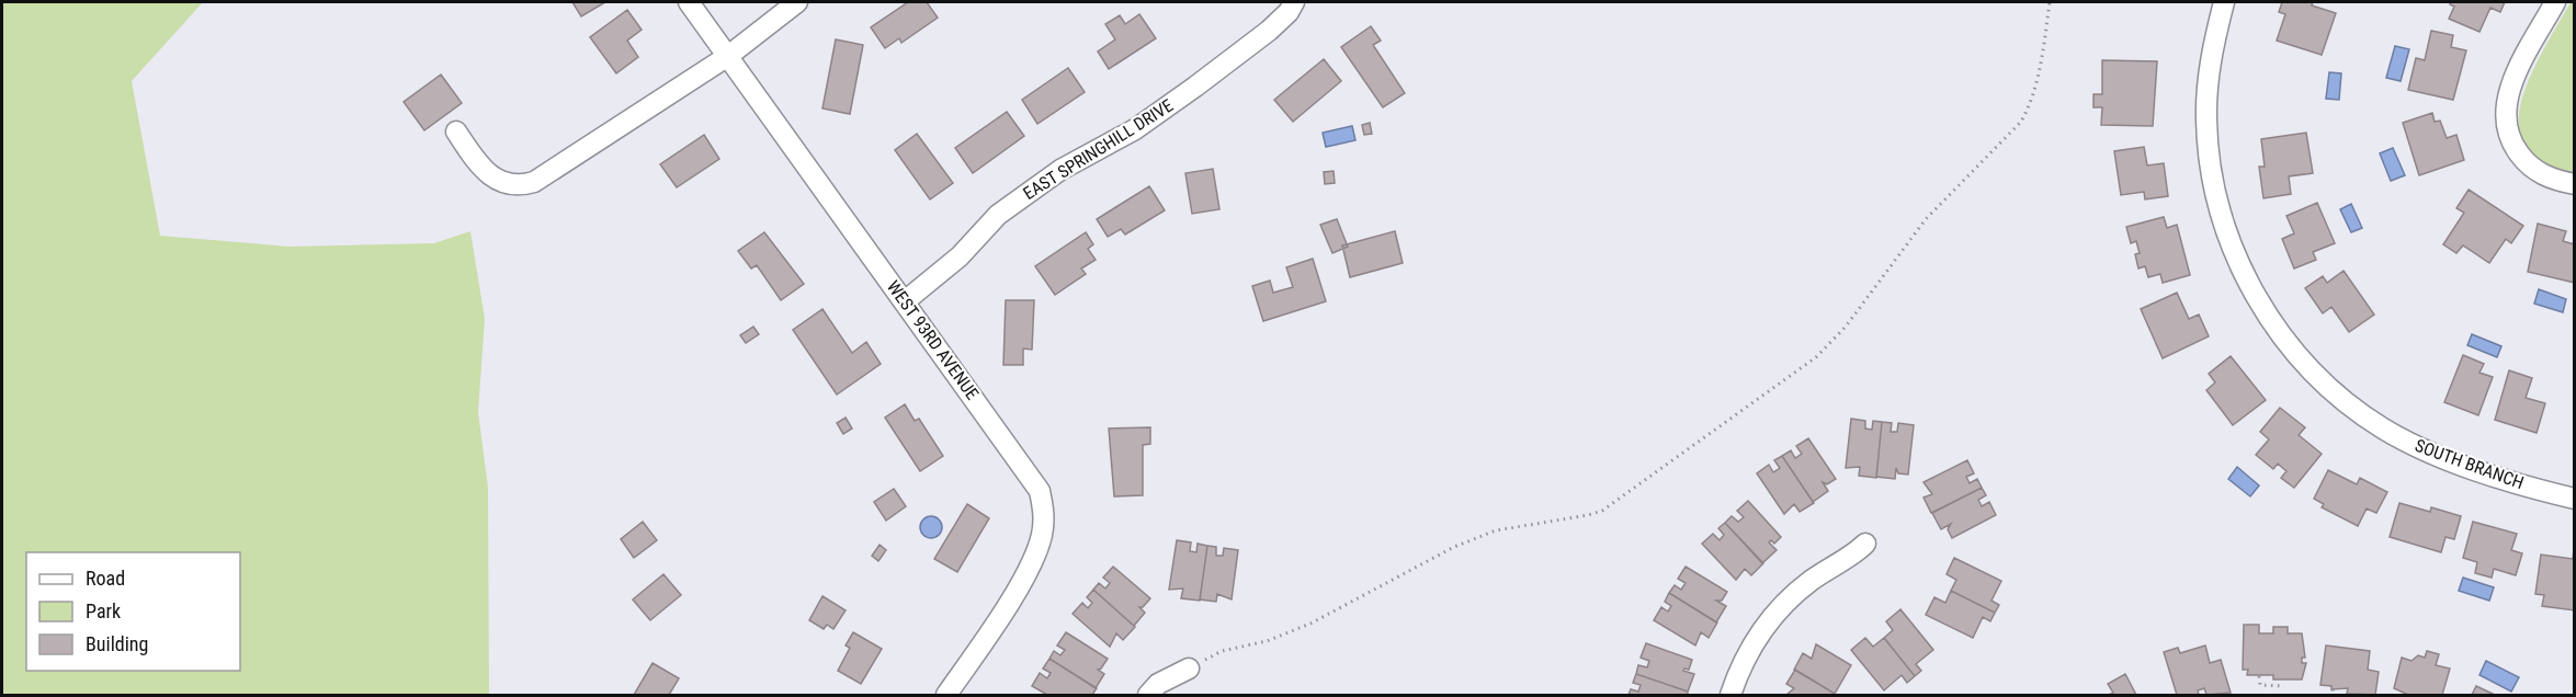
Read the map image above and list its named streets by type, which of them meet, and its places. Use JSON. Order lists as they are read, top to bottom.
{
  "streets": {
    "street": ["EAST SPRINGHILL DRIVE", "WEST 93RD AVENUE", "SOUTH BRANCH"]
  },
  "crossings": [
    ["EAST SPRINGHILL DRIVE", "WEST 93RD AVENUE"]
  ],
  "legend": ["Road", "Park", "Building"]
}
